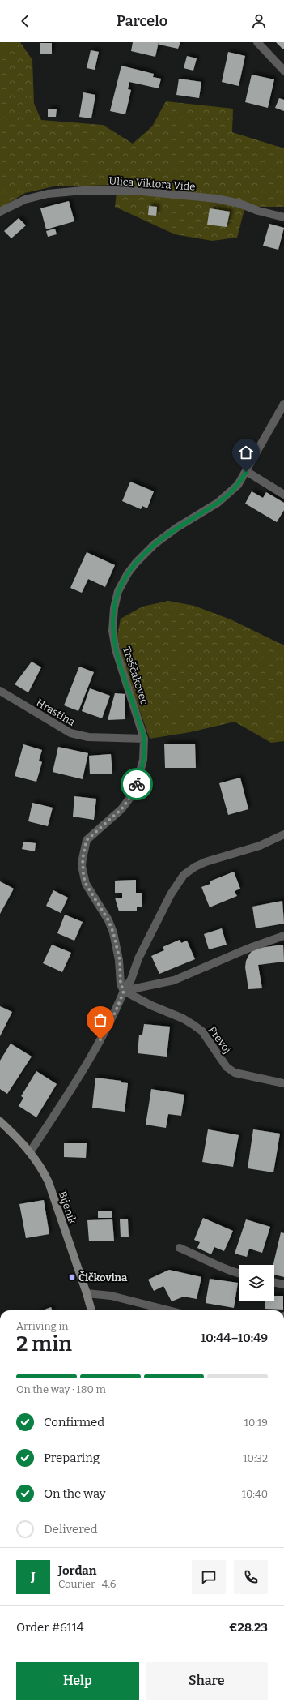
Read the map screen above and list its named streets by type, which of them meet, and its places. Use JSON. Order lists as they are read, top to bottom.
{
  "streets": {
    "main road": ["Bijenik"],
    "street": [
      "Ulica Viktora Vide",
      "Treščakovec",
      "Hrastina",
      "Prevoj"
    ]
  },
  "crossings": [
    ["Treščakovec", "Hrastina"],
    ["Treščakovec", "Prevoj"]
  ],
  "places": {
    "transit": ["Čičkovina"]
  },
  "page": {
    "header": "Parcelo",
    "heading": ["2 min", "Arriving in", "10:44–10:49"],
    "panel": [
      "Jordan",
      "Courier · 4.6",
      "Order #6114",
      "€28.23"
    ],
    "bar": "On the way · 180 m",
    "list": [
      ["Confirmed", "10:19"],
      ["Preparing", "10:32"],
      ["On the way", "10:40"],
      "Delivered"
    ],
    "round": "J",
    "buttons": ["Help", "Share"]
  }
}
